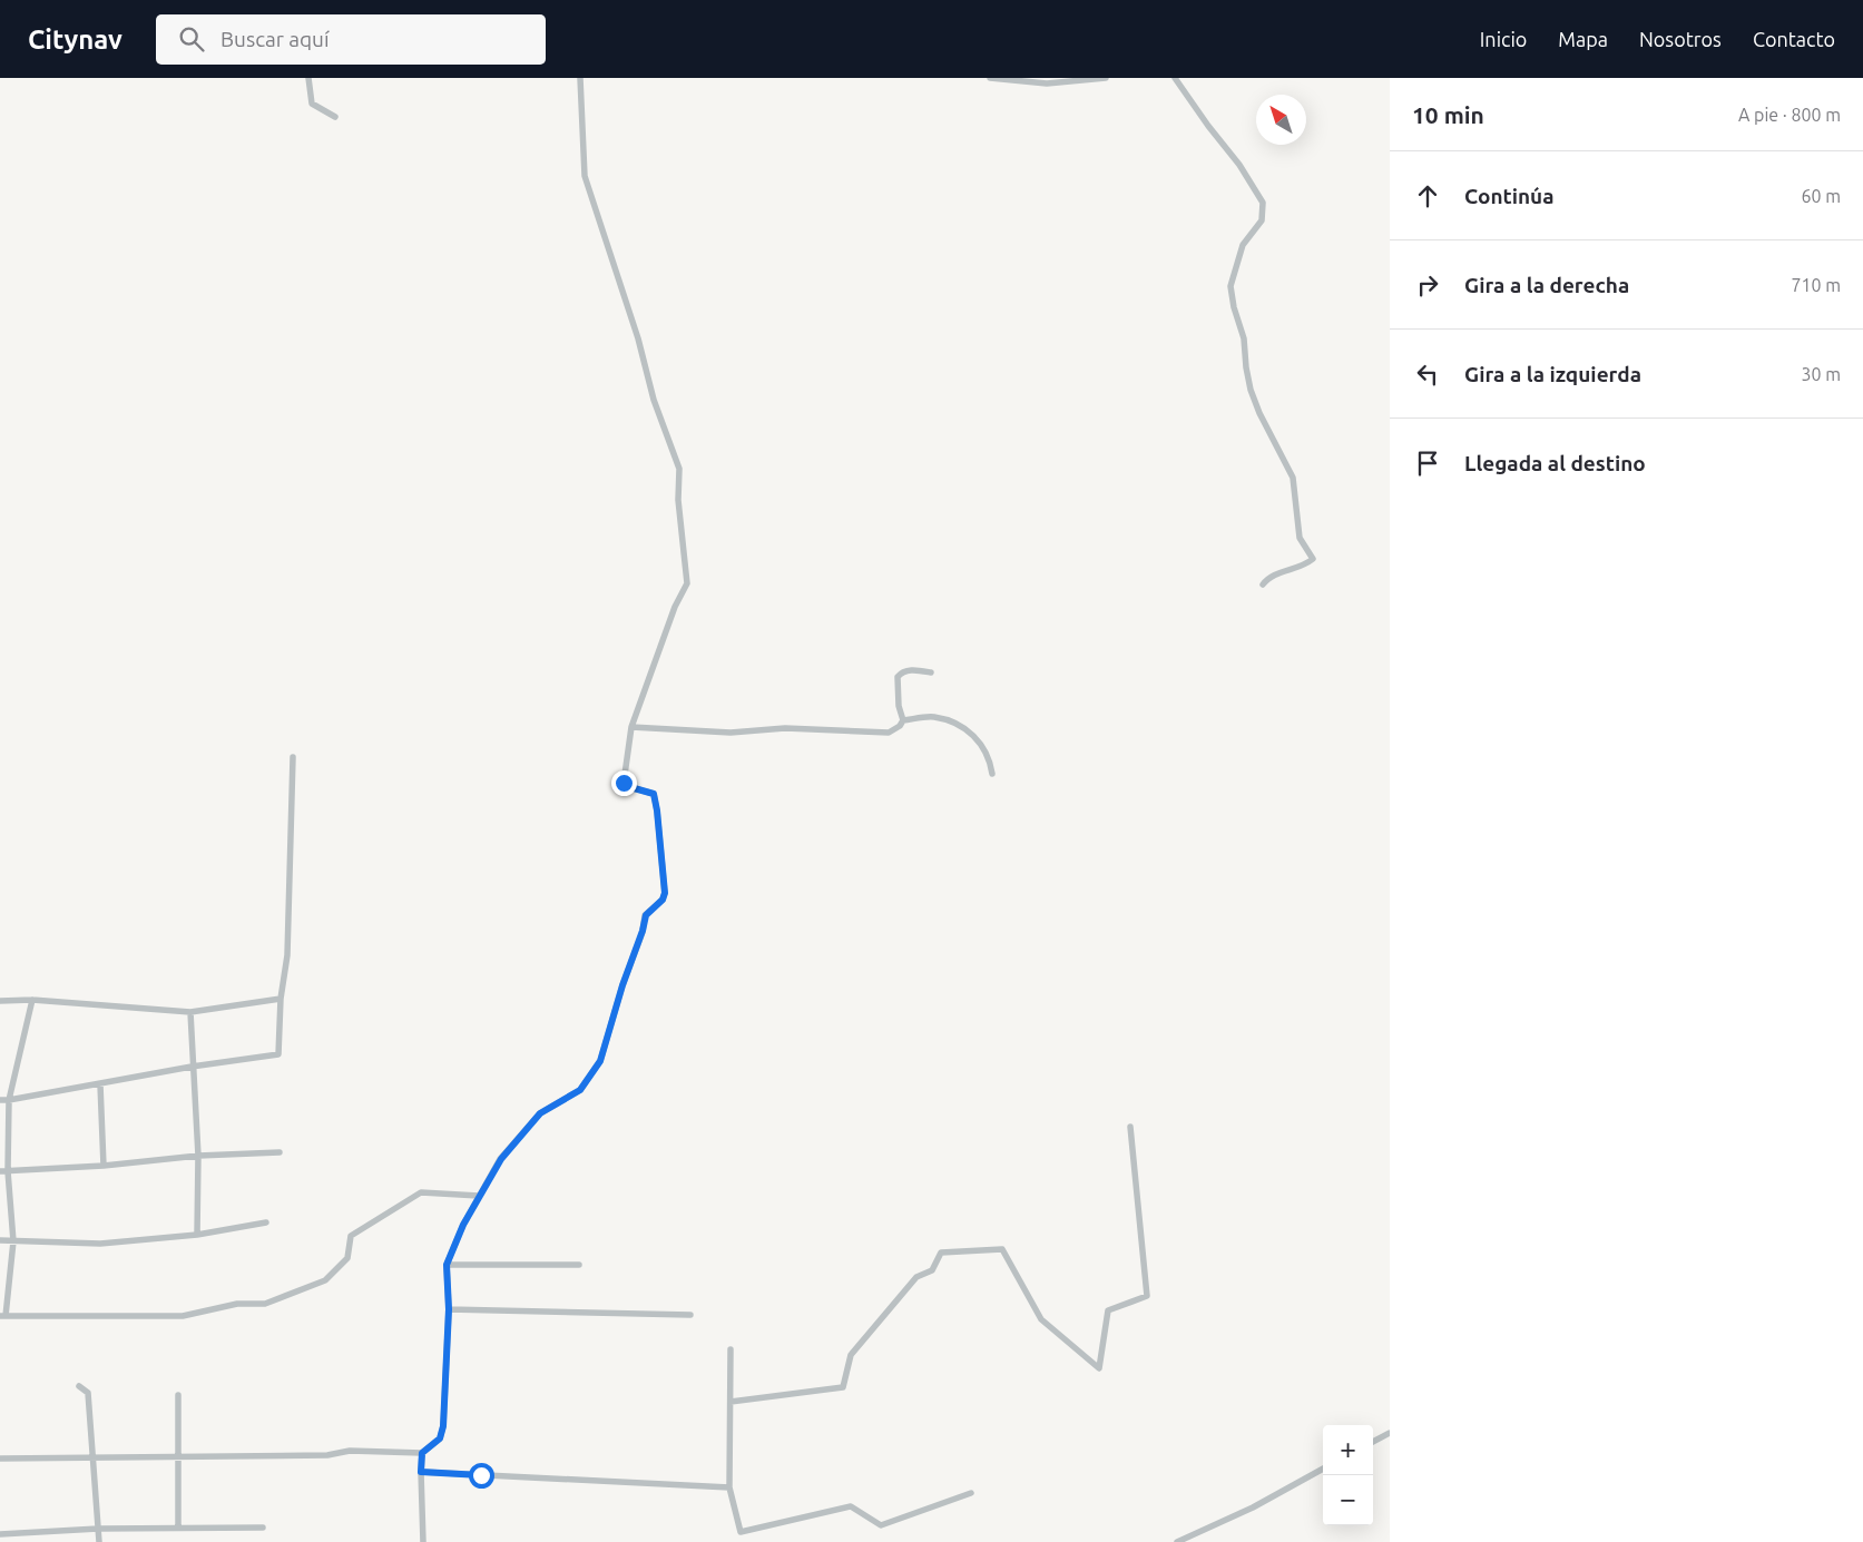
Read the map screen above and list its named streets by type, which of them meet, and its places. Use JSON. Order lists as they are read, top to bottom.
{
  "north": "top left",
  "page": {
    "header": "Citynav",
    "search": "Buscar aquí",
    "nav": [
      "Inicio",
      "Mapa",
      "Nosotros",
      "Contacto"
    ],
    "heading": ["10 min", "A pie · 800 m"],
    "list": [
      ["Continúa", "60 m"],
      ["Gira a la derecha", "710 m"],
      ["Gira a la izquierda", "30 m"],
      "Llegada al destino"
    ],
    "map_buttons": ["+", "−"]
  }
}
